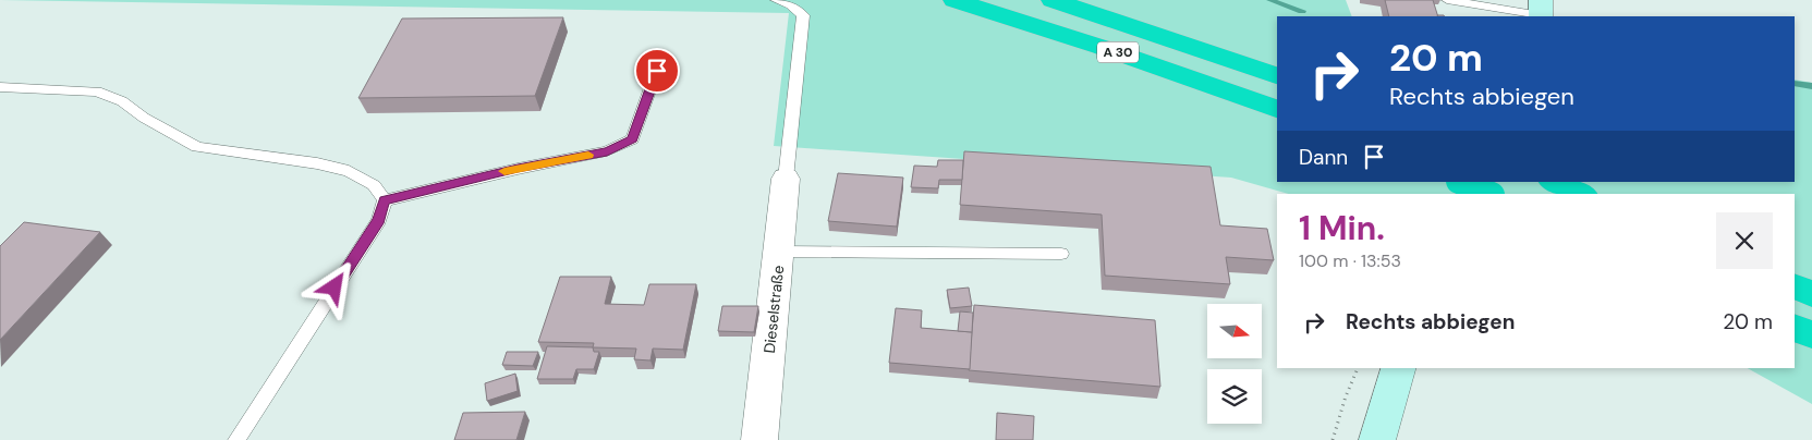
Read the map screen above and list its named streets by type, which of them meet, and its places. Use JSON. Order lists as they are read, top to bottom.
{
  "streets": {
    "highway": ["A 30"],
    "street": ["Dieselstraße"]
  },
  "north": "right",
  "page": {
    "turn": ["20 m", "Rechts abbiegen"],
    "then": "Dann",
    "heading": ["1 Min.", "100 m · 13:53"],
    "list": [
      {
        "name": "Rechts abbiegen",
        "value": "20 m"
      }
    ]
  }
}
